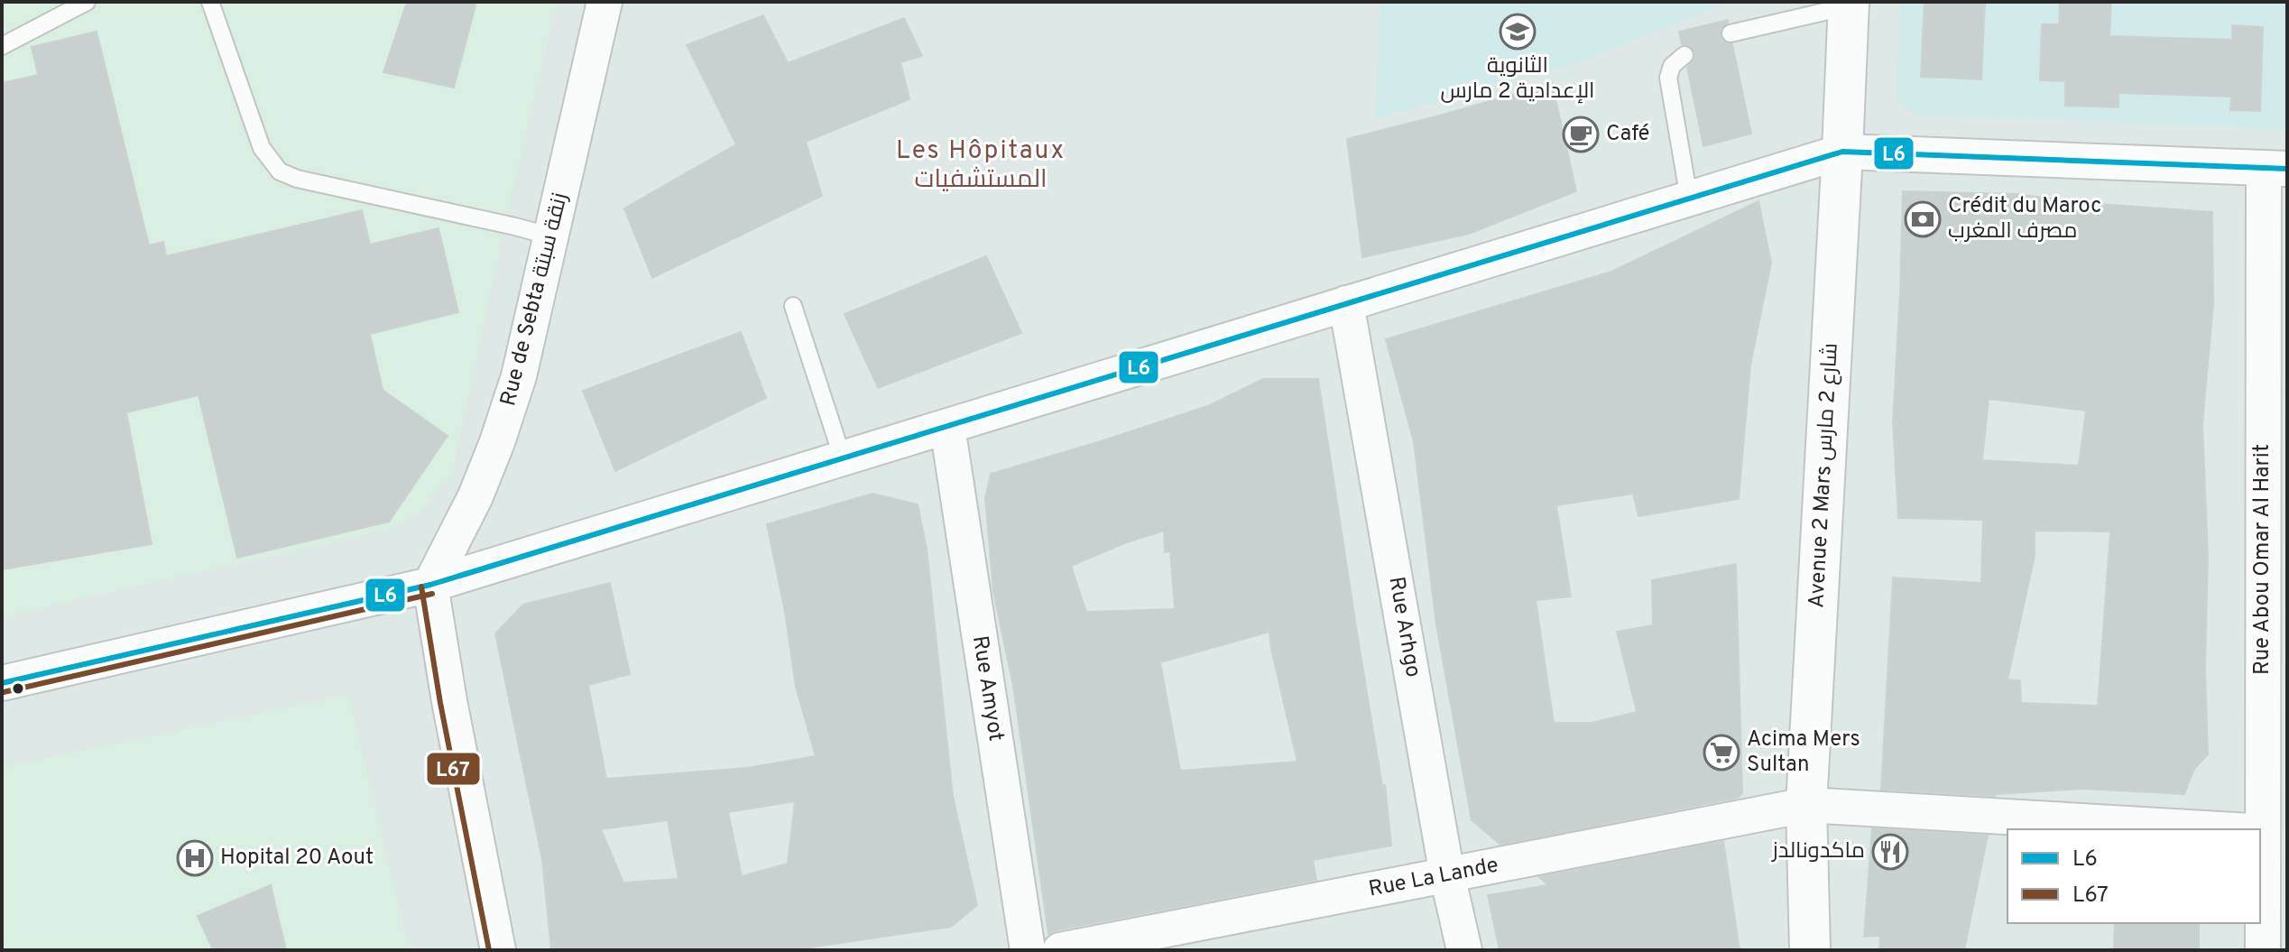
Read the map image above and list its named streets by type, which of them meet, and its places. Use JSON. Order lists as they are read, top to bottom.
{
  "streets": {
    "main road": ["Avenue 2 Mars شارع 2 مارس"],
    "street": [
      "Rue de Sebta زنقة سبتة",
      "Rue Abou Omar Al Harit",
      "Rue Arhgo",
      "Rue Amyot",
      "Rue La Lande"
    ]
  },
  "crossings": [
    ["Avenue 2 Mars شارع 2 مارس", "Rue La Lande"],
    ["Rue Arhgo", "Rue La Lande"]
  ],
  "districts": ["Les Hôpitaux المستشفيات"],
  "places": {
    "school or university": ["الثانوية الإعدادية 2 مارس"],
    "cafe": ["Café"],
    "bank": ["Crédit du Maroc مصرف المغرب"],
    "supermarket": ["Acima Mers Sultan"],
    "restaurant": ["ماكدونالدز"],
    "hospital": ["Hopital 20 Aout"]
  },
  "lines": ["transit line L6", "transit line L67"],
  "legend": ["L6", "L67"]
}
